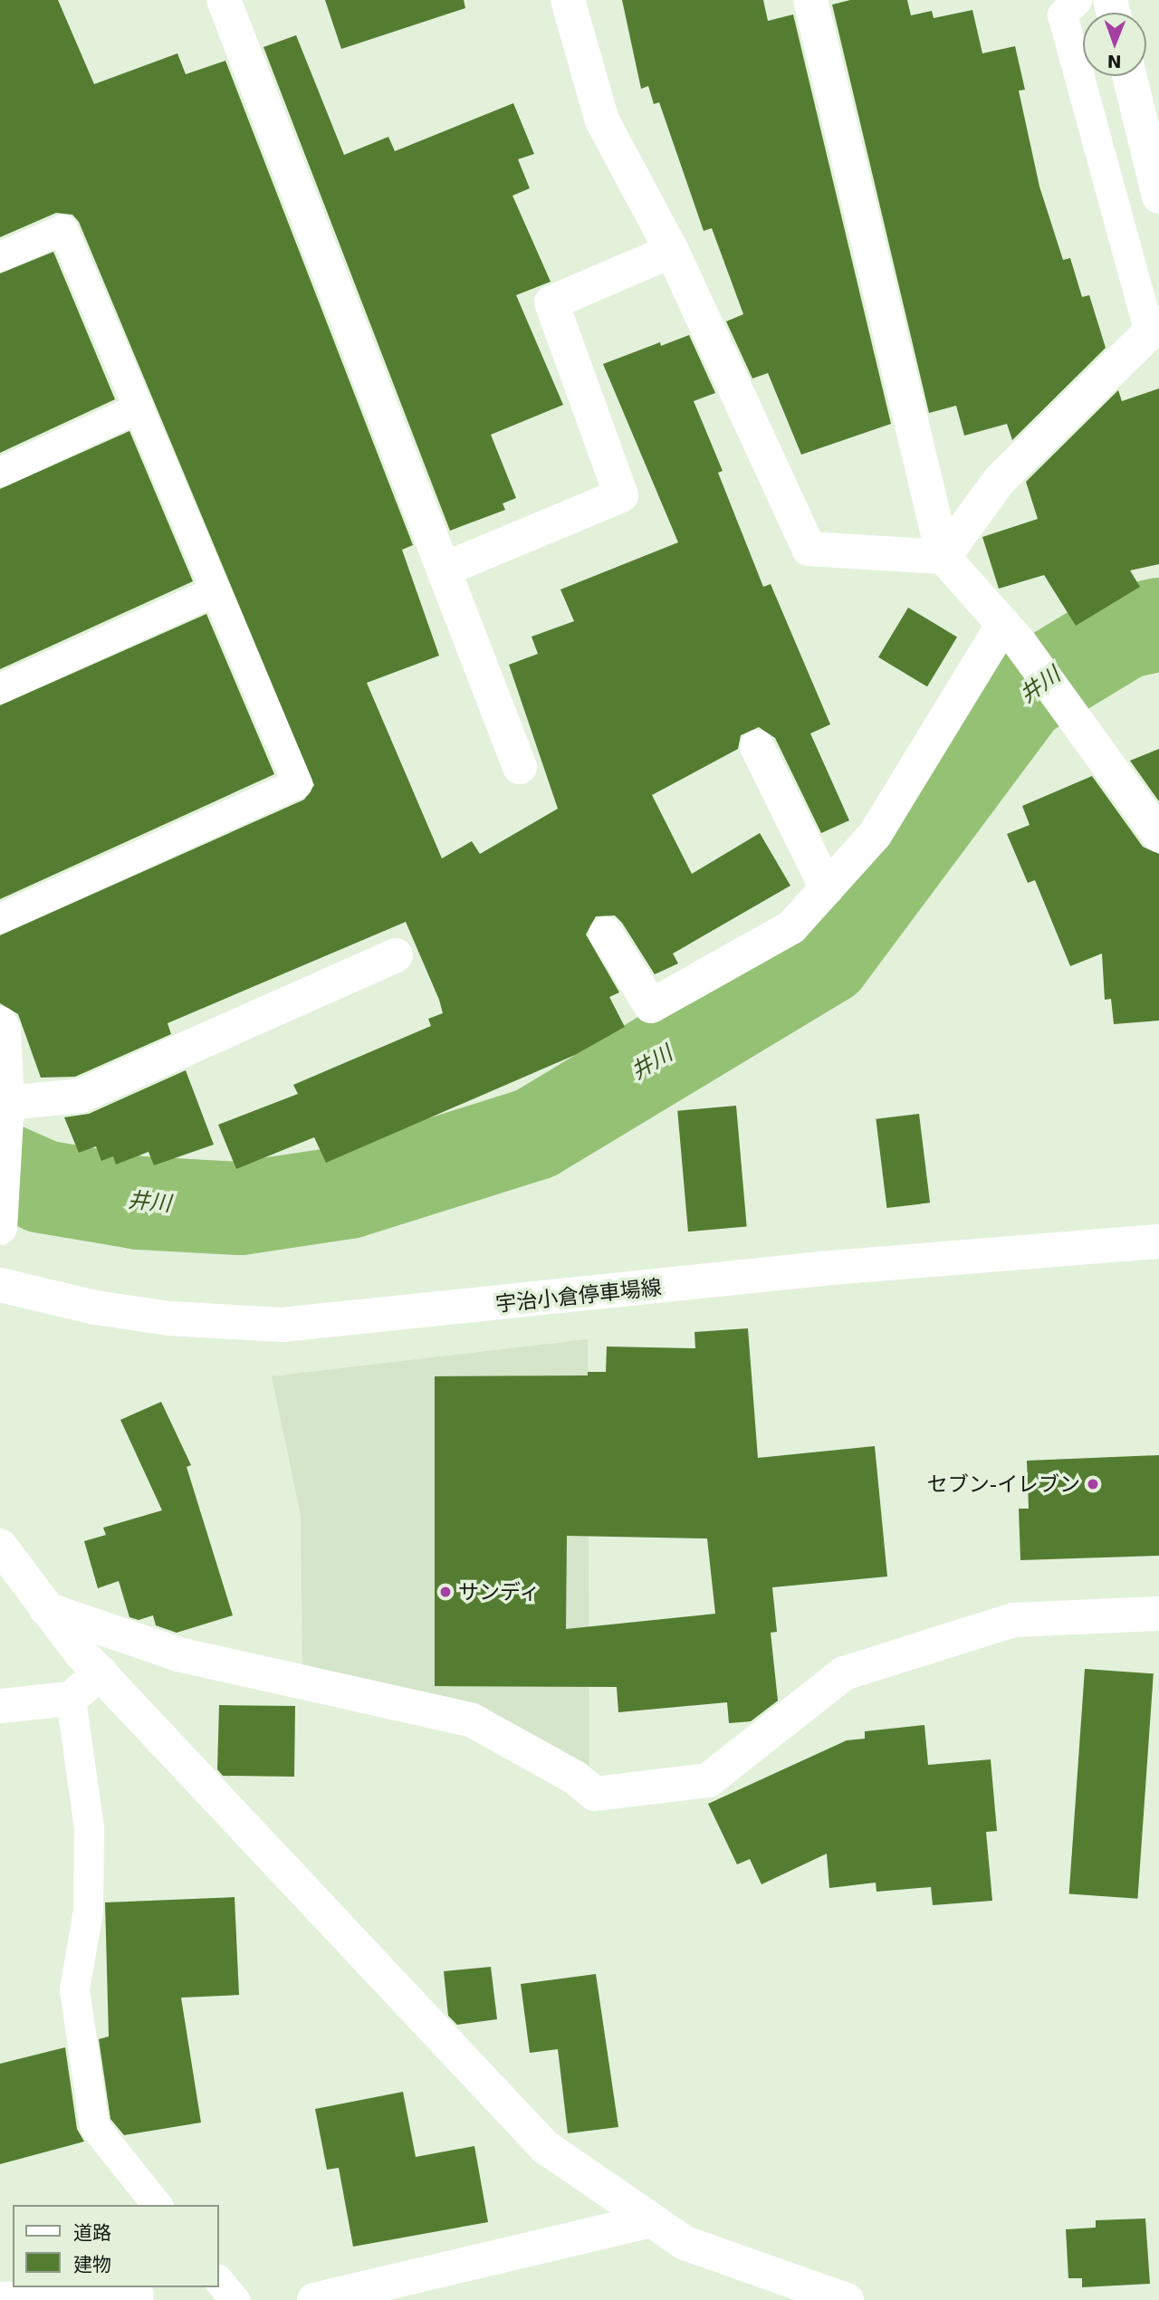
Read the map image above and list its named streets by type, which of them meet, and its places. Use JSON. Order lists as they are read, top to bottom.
{
  "streets": {
    "street": ["宇治小倉停車場線"]
  },
  "water": ["井川"],
  "places": ["セブン-イレブン", "サンディ"],
  "legend": ["道路", "建物"],
  "north": "bottom"
}
